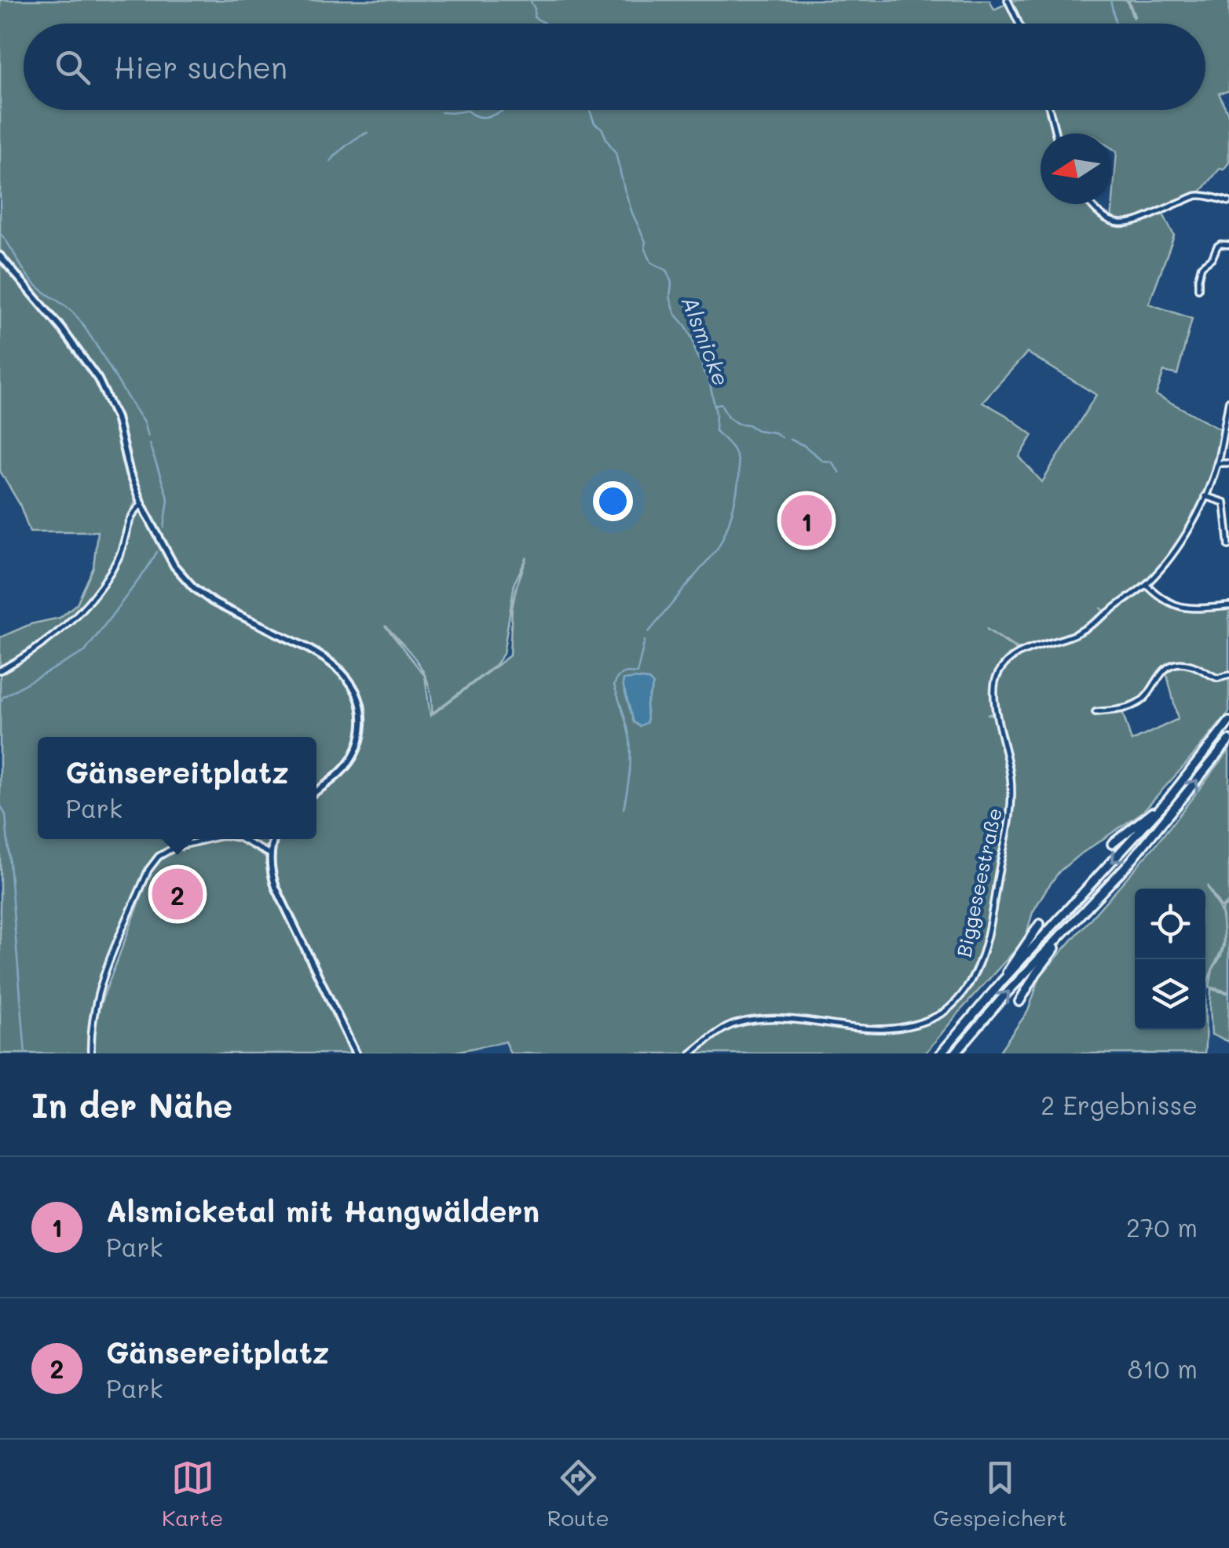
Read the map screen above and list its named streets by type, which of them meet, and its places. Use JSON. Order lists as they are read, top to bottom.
{
  "streets": {
    "street": ["Biggeseestraße"]
  },
  "water": ["Alsmicke"],
  "north": "left",
  "page": {
    "search": "Hier suchen",
    "pins": ["1", "2"],
    "popup": ["Gänsereitplatz", "Park"],
    "heading": ["In der Nähe", "2 Ergebnisse"],
    "list": [
      {
        "mark": "1",
        "name": "Alsmicketal mit Hangwäldern",
        "note": "Park",
        "value": "270 m"
      },
      {
        "mark": "2",
        "name": "Gänsereitplatz",
        "note": "Park",
        "value": "810 m"
      }
    ],
    "nav": ["Karte", "Route", "Gespeichert"]
  }
}
